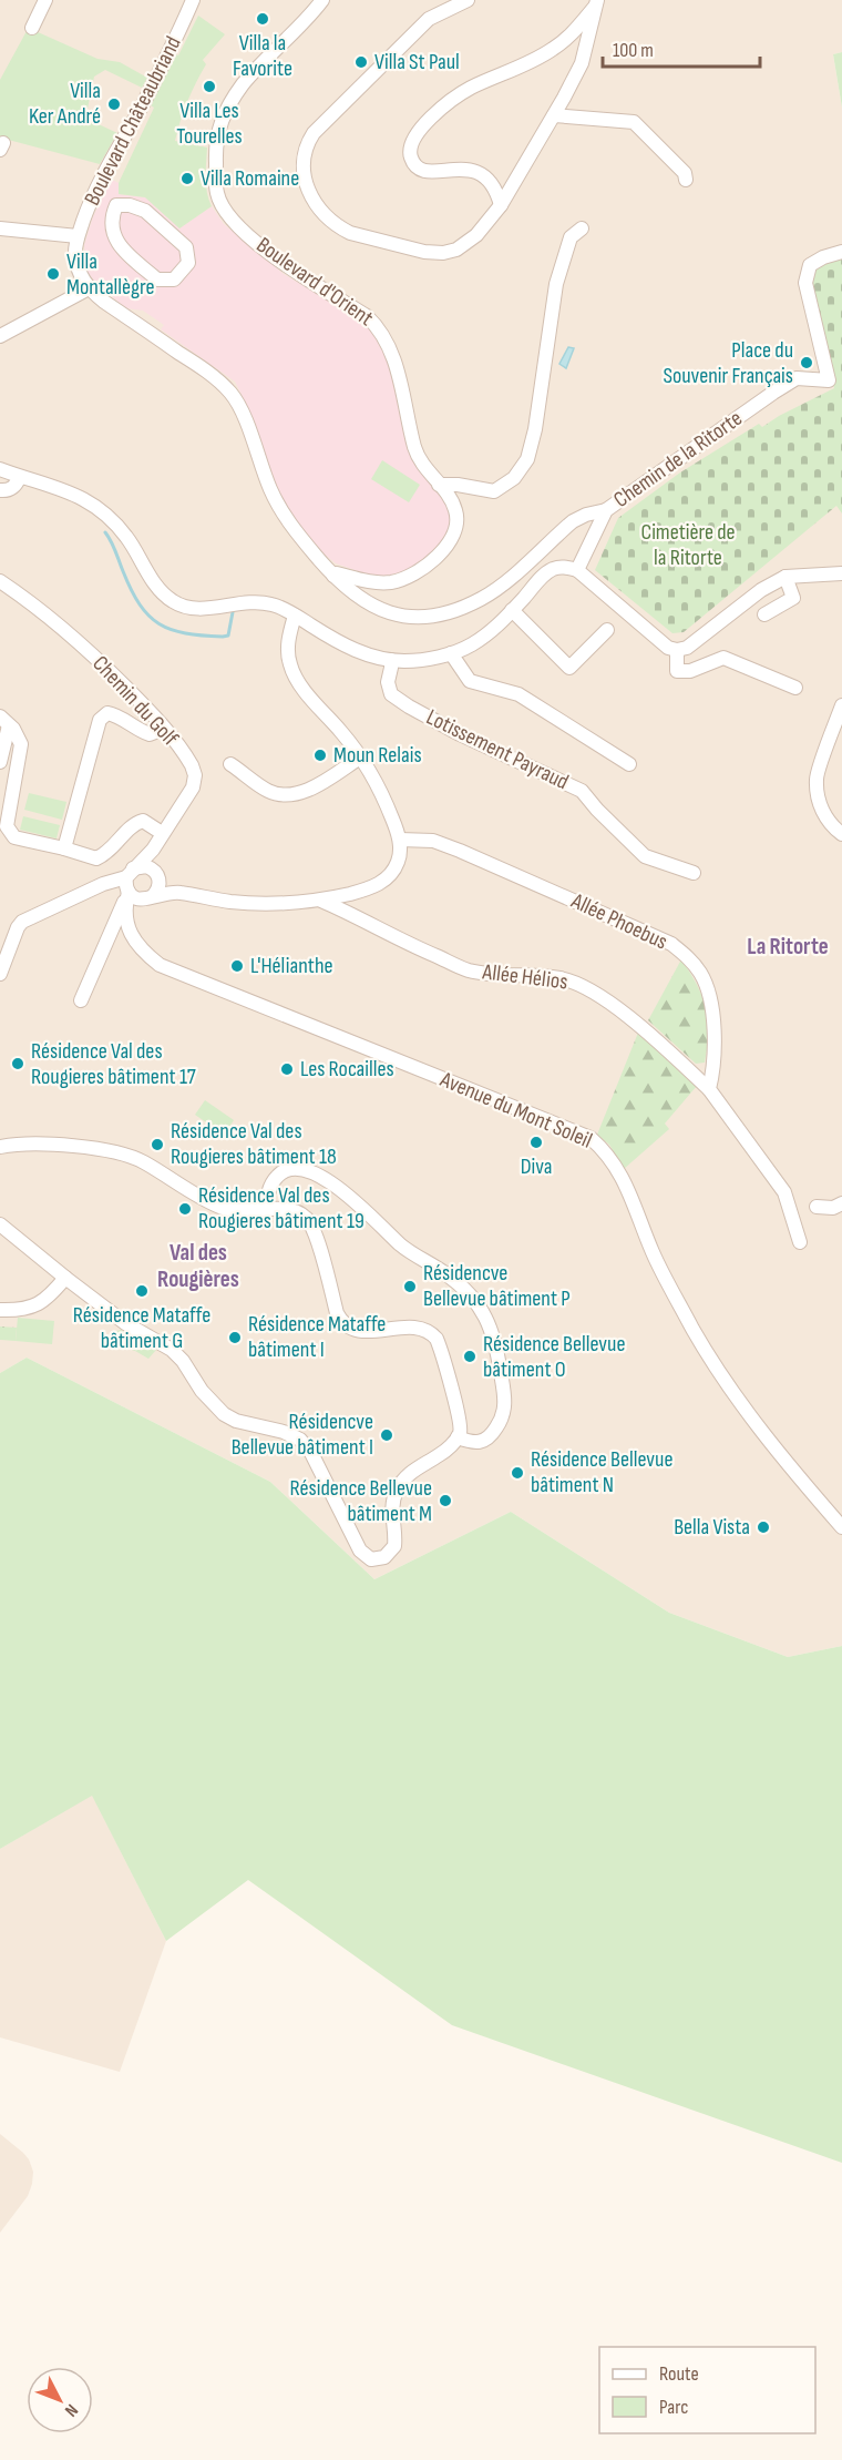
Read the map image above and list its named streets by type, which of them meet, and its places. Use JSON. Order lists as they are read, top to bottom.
{
  "streets": {
    "street": [
      "Boulevard Châteaubriand",
      "Boulevard d'Orient",
      "Chemin de la Ritorte",
      "Chemin du Golf",
      "Lotissement Payraud",
      "Allée Phoebus",
      "Allée Hélios",
      "Avenue du Mont Soleil"
    ]
  },
  "crossings": [
    ["Boulevard Châteaubriand", "Boulevard d'Orient"],
    ["Boulevard Châteaubriand", "Chemin de la Ritorte"],
    ["Chemin du Golf", "Avenue du Mont Soleil"],
    ["Allée Phoebus", "Allée Hélios"]
  ],
  "districts": ["La Ritorte", "Val des Rougières"],
  "parks": ["Cimetière de la Ritorte"],
  "places": [
    "Villa la Favorite",
    "Villa St Paul",
    "Villa Les Tourelles",
    "Villa Ker André",
    "Villa Romaine",
    "Villa Montallègre",
    "Place du Souvenir Français",
    "Moun Relais",
    "L'Hélianthe",
    "Résidence Val des Rougieres bâtiment 17",
    "Les Rocailles",
    "Diva",
    "Résidence Val des Rougieres bâtiment 18",
    "Résidence Val des Rougieres bâtiment 19",
    "Résidencve Bellevue bâtiment P",
    "Résidence Mataffe bâtiment G",
    "Résidence Mataffe bâtiment I",
    "Résidence Bellevue bâtiment O",
    "Résidencve Bellevue bâtiment I",
    "Résidence Bellevue bâtiment N",
    "Résidence Bellevue bâtiment M",
    "Bella Vista"
  ],
  "legend": ["Route", "Parc"],
  "scale_bar": "100 m",
  "north": "bottom right"
}
